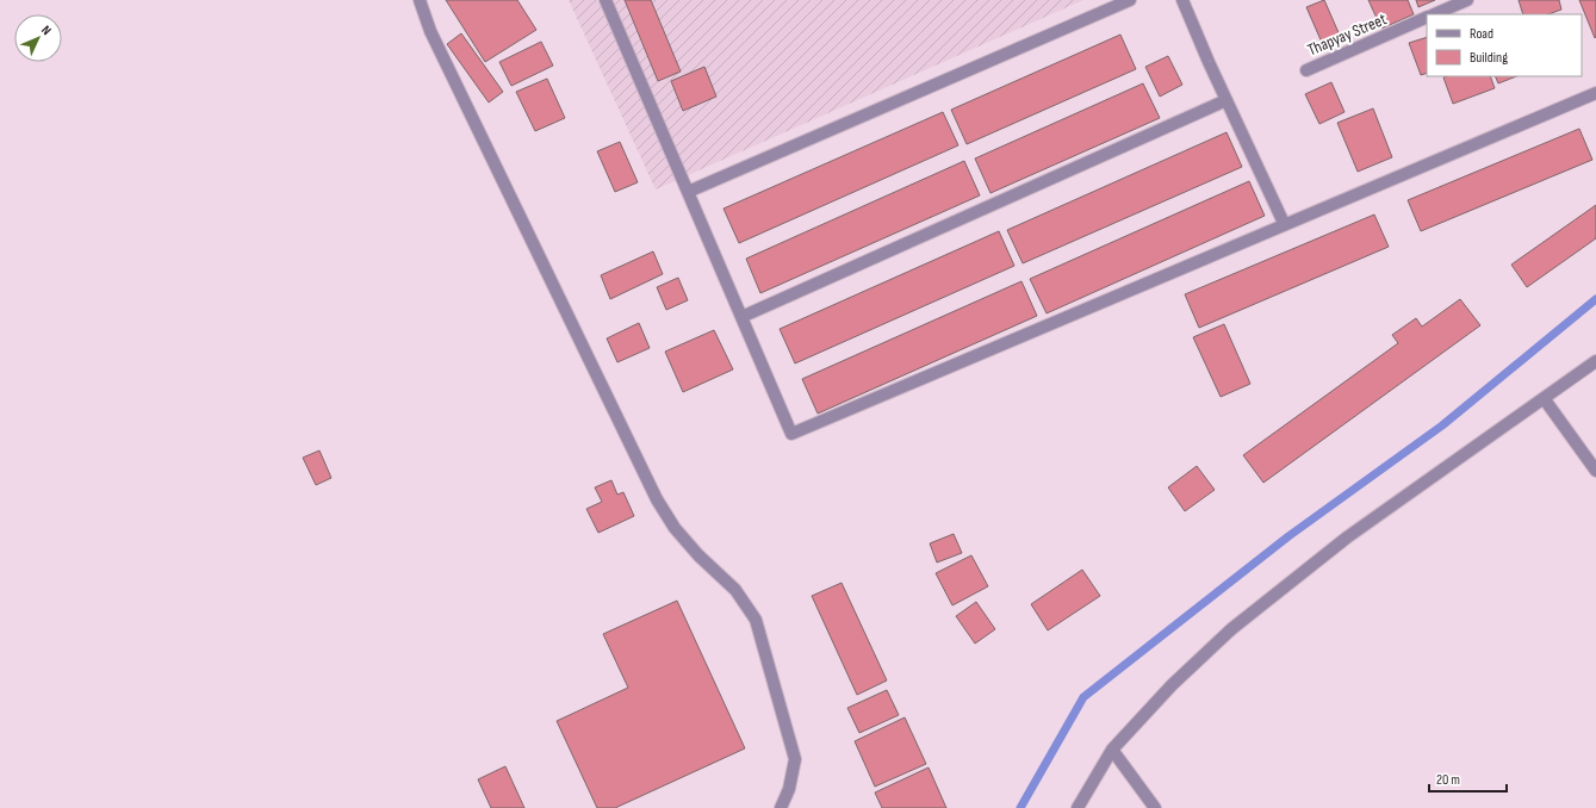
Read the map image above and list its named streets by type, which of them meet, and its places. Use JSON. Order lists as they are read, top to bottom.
{
  "streets": {
    "street": ["Thapyay Street"]
  },
  "legend": ["Road", "Building"],
  "scale_bar": "20 m",
  "north": "top right"
}
